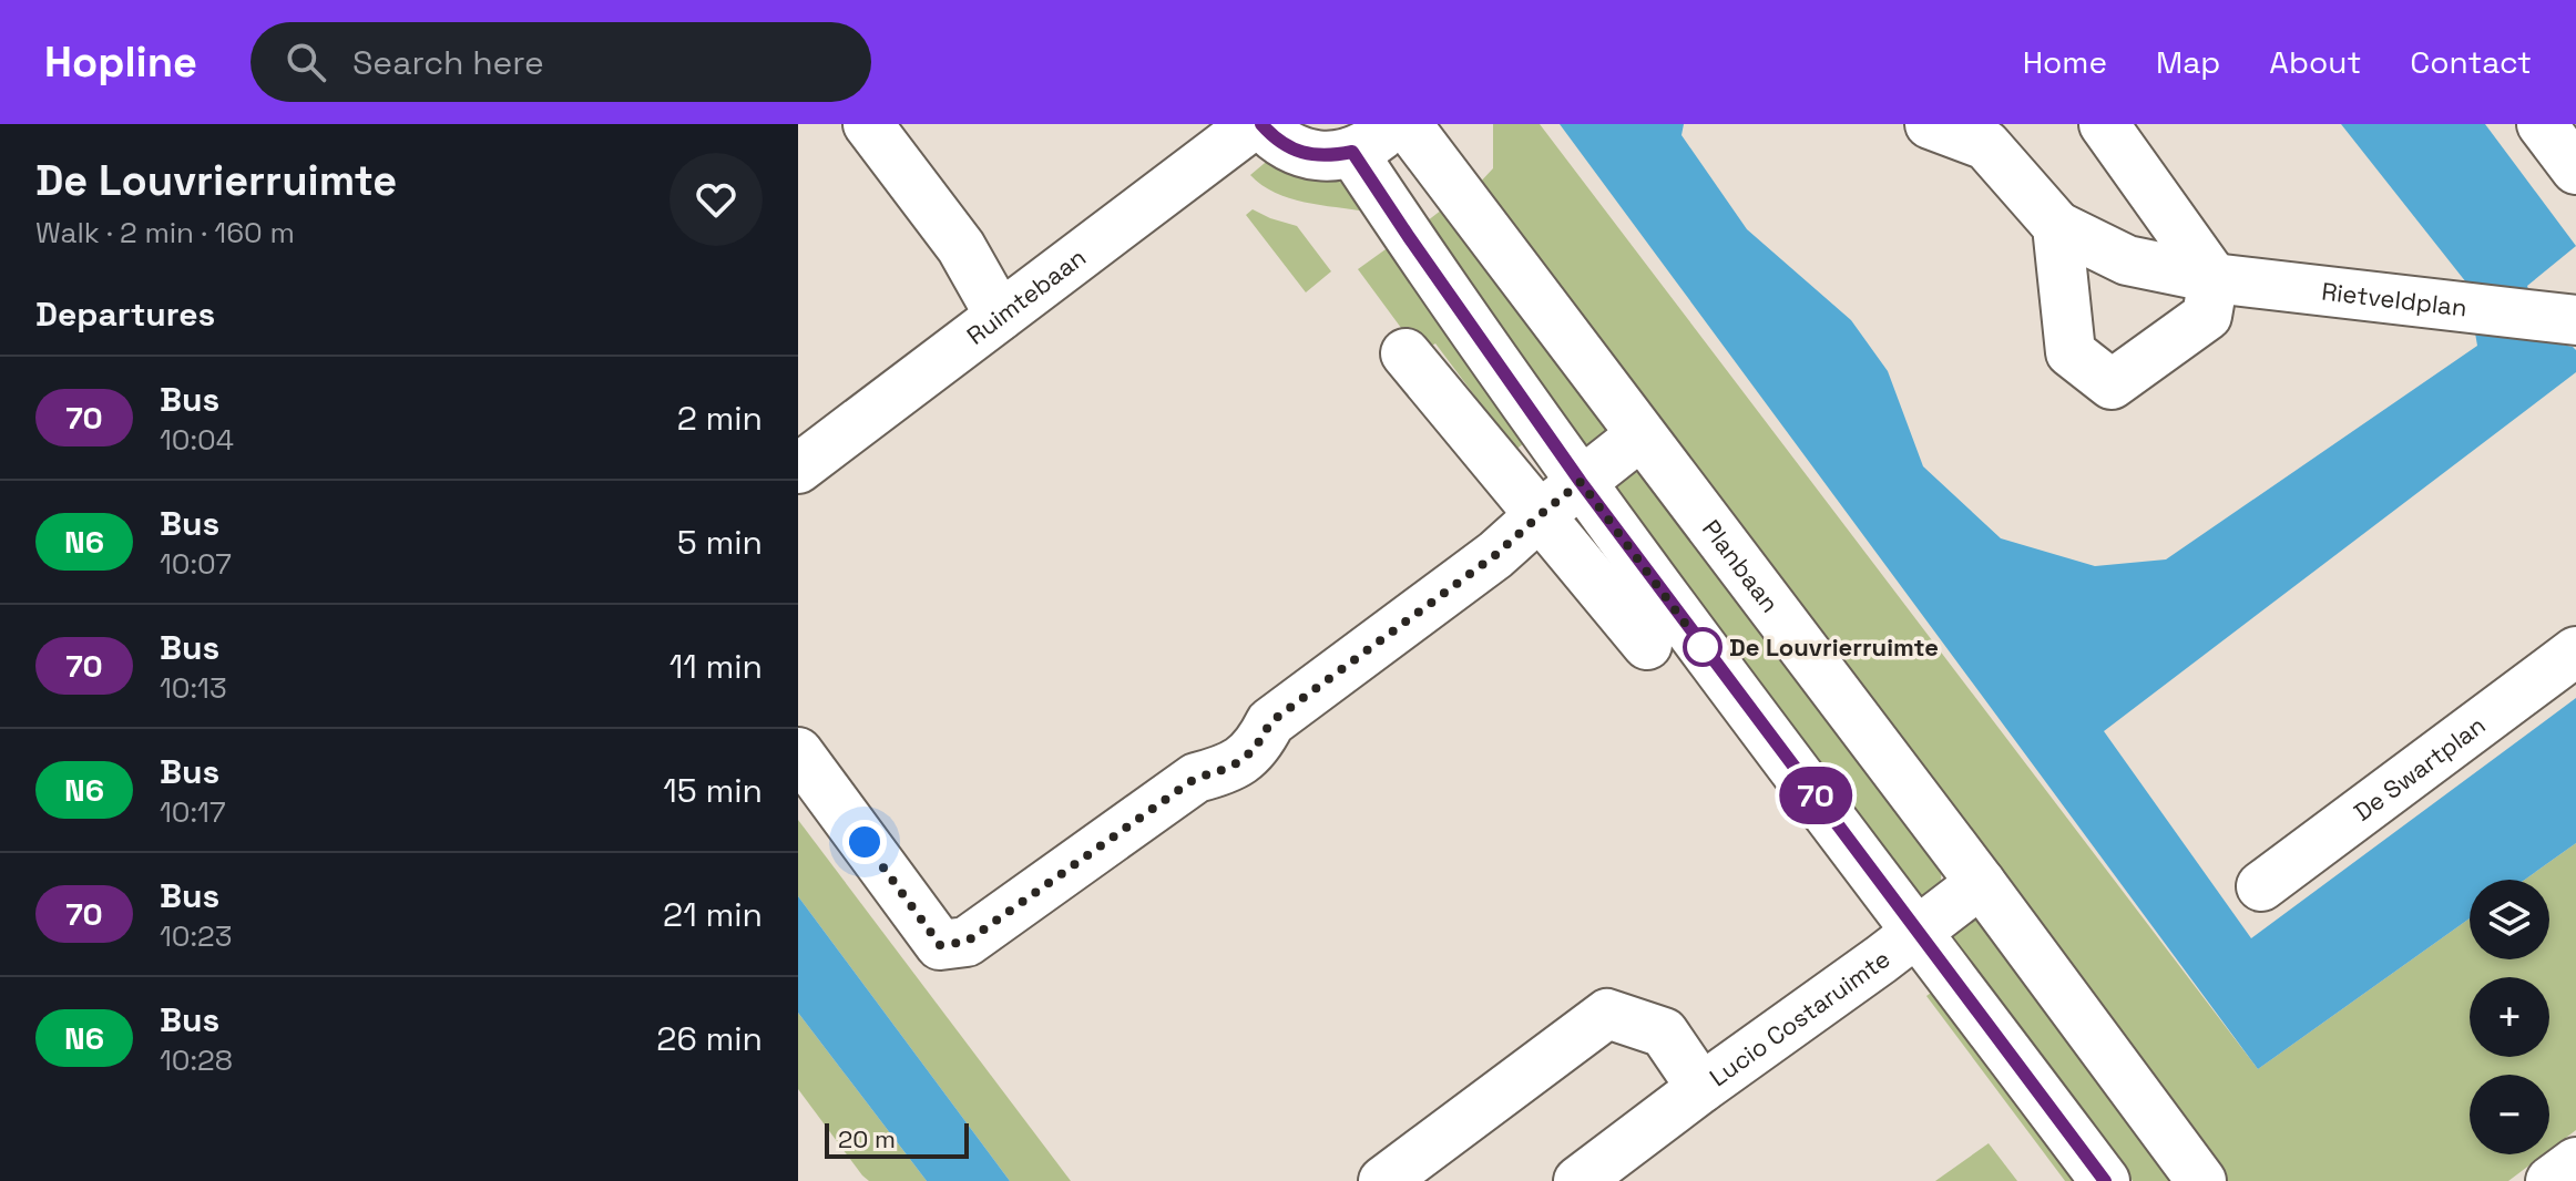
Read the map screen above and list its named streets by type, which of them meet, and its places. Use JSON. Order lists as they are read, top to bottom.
{
  "streets": {
    "street": [
      "Ruimtebaan",
      "Rietveldplan",
      "Planbaan",
      "De Swartplan",
      "Lucio Costaruimte"
    ]
  },
  "crossings": [
    ["Planbaan", "Lucio Costaruimte"]
  ],
  "places": ["De Louvrierruimte"],
  "lines": ["bus line 70"],
  "scale_bar": "20 m",
  "page": {
    "header": "Hopline",
    "search": "Search here",
    "nav": [
      "Home",
      "Map",
      "About",
      "Contact"
    ],
    "heading": [
      ["De Louvrierruimte", "Walk · 2 min · 160 m"],
      "Departures"
    ],
    "on_map": "70",
    "list": [
      {
        "mark": "70",
        "name": "Bus",
        "note": "10:04",
        "value": "2 min"
      },
      {
        "mark": "N6",
        "name": "Bus",
        "note": "10:07",
        "value": "5 min"
      },
      {
        "mark": "70",
        "name": "Bus",
        "note": "10:13",
        "value": "11 min"
      },
      {
        "mark": "N6",
        "name": "Bus",
        "note": "10:17",
        "value": "15 min"
      },
      {
        "mark": "70",
        "name": "Bus",
        "note": "10:23",
        "value": "21 min"
      },
      {
        "mark": "N6",
        "name": "Bus",
        "note": "10:28",
        "value": "26 min"
      }
    ],
    "map_buttons": ["+", "−"],
    "scale": "20 m"
  }
}
